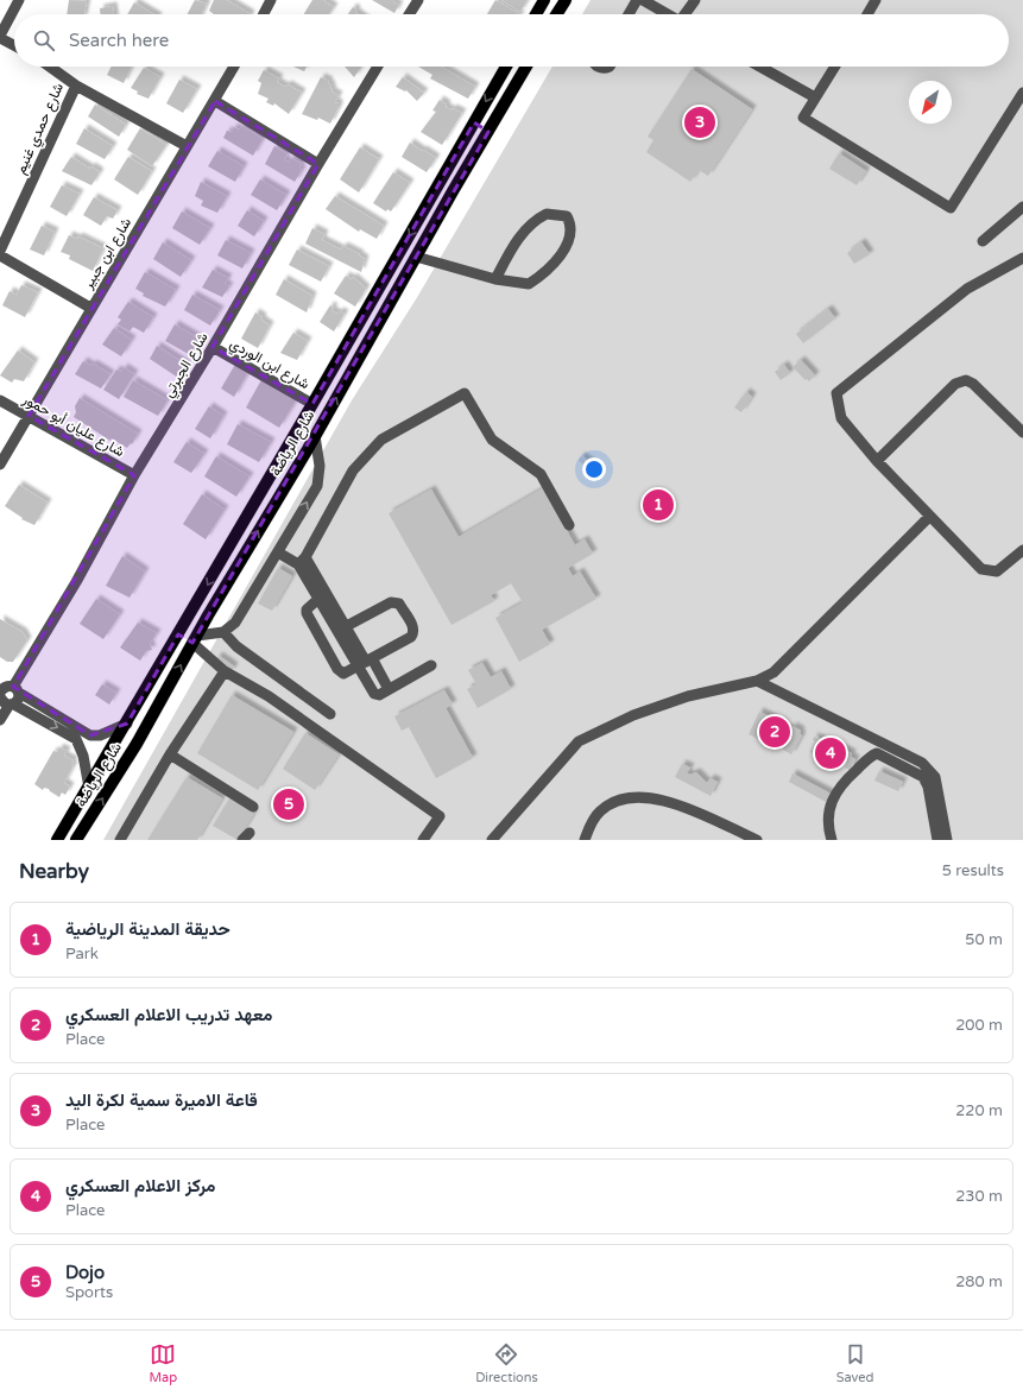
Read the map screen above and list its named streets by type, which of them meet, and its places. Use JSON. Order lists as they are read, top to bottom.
{
  "streets": {
    "main road": ["شارع الرياضة"],
    "street": [
      "شارع حمدي غنيم",
      "شارع ابن جبير",
      "شارع ابن الوردي",
      "شارع الجبرتي",
      "شارع عليان أبو حمور"
    ]
  },
  "crossings": [
    ["شارع ابن جبير", "شارع عليان أبو حمور"],
    ["شارع ابن الوردي", "شارع الجبرتي"],
    ["شارع ابن الوردي", "شارع الرياضة"],
    ["شارع الجبرتي", "شارع عليان أبو حمور"]
  ],
  "north": "bottom left",
  "page": {
    "search": "Search here",
    "pins": [
      "3",
      "1",
      "2",
      "4",
      "5"
    ],
    "heading": ["Nearby", "5 results"],
    "list": [
      {
        "mark": "1",
        "name": "حديقة المدينة الرياضية",
        "note": "Park",
        "value": "50 m"
      },
      {
        "mark": "2",
        "name": "معهد تدريب الاعلام العسكري",
        "note": "Place",
        "value": "200 m"
      },
      {
        "mark": "3",
        "name": "قاعة الاميرة سمية لكرة اليد",
        "note": "Place",
        "value": "220 m"
      },
      {
        "mark": "4",
        "name": "مركز الاعلام العسكري",
        "note": "Place",
        "value": "230 m"
      },
      {
        "mark": "5",
        "name": "Dojo",
        "note": "Sports",
        "value": "280 m"
      }
    ],
    "nav": ["Map", "Directions", "Saved"]
  }
}
